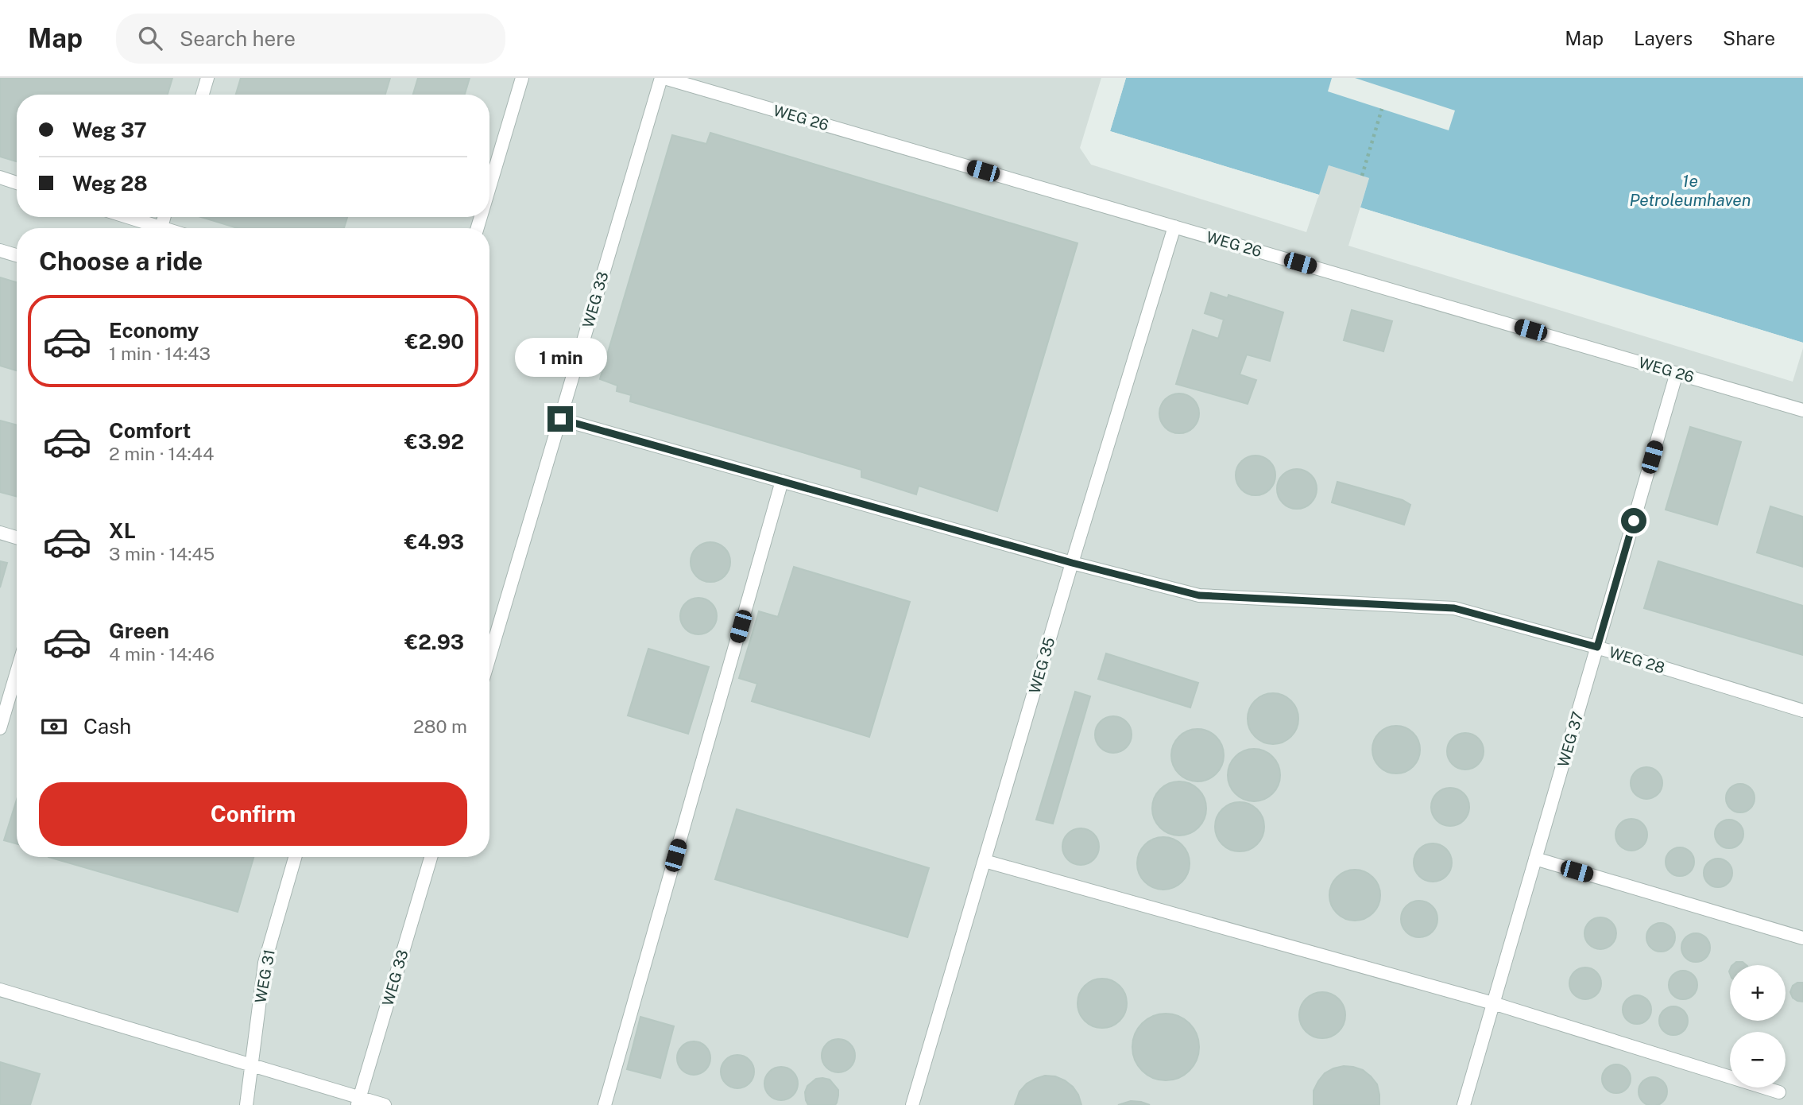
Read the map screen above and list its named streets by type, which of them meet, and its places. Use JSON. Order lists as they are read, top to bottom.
{
  "streets": {
    "lane": [
      "WEG 26",
      "WEG 33",
      "WEG 28",
      "WEG 35",
      "WEG 37",
      "WEG 31"
    ]
  },
  "crossings": [
    ["WEG 26", "WEG 33"],
    ["WEG 26", "WEG 35"],
    ["WEG 26", "WEG 37"],
    ["WEG 33", "WEG 28"],
    ["WEG 28", "WEG 35"],
    ["WEG 28", "WEG 37"]
  ],
  "water": ["1e Petroleumhaven"],
  "page": {
    "header": "Map",
    "search": "Search here",
    "nav": ["Map", "Layers", "Share"],
    "banner": ["Weg 37", "Weg 28"],
    "heading": "Choose a ride",
    "list": [
      {
        "name": "Economy",
        "note": "1 min · 14:43",
        "value": "€2.90"
      },
      {
        "name": "Comfort",
        "note": "2 min · 14:44",
        "value": "€3.92"
      },
      {
        "name": "XL",
        "note": "3 min · 14:45",
        "value": "€4.93"
      },
      {
        "name": "Green",
        "note": "4 min · 14:46",
        "value": "€2.93"
      }
    ],
    "bubble": "1 min",
    "pay": ["Cash", "280 m"],
    "buttons": "Confirm",
    "map_buttons": ["+", "−"]
  }
}
